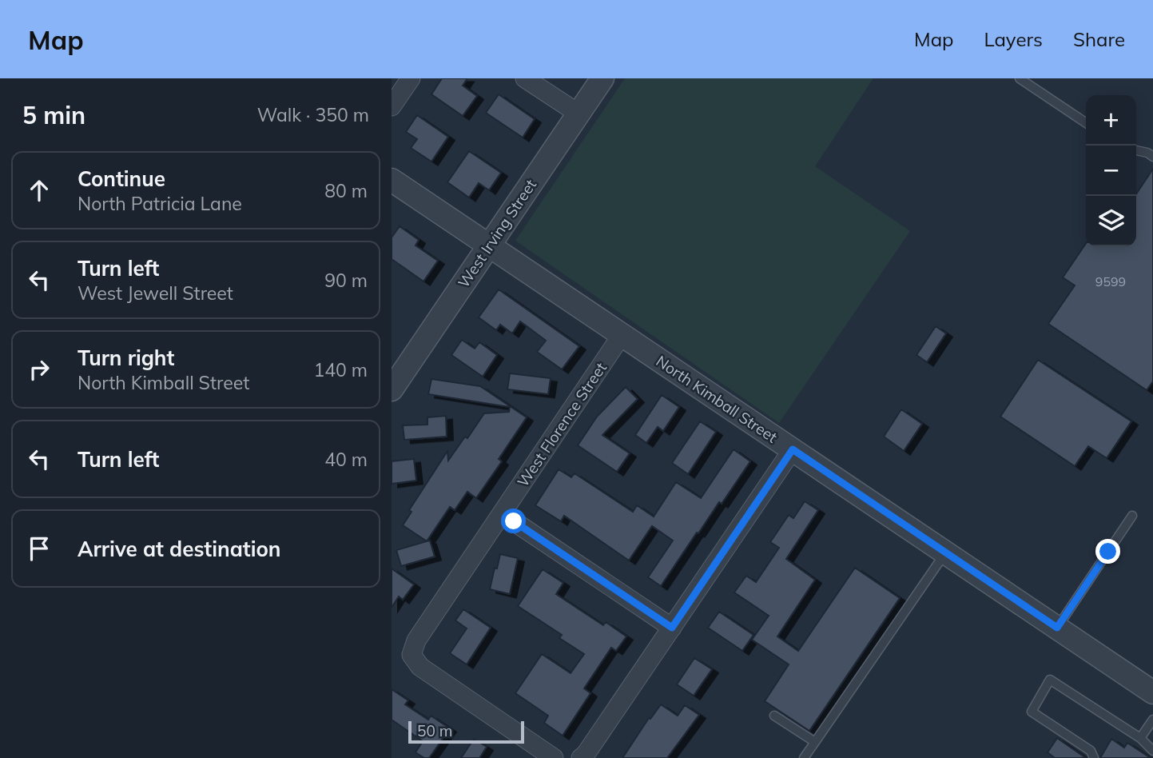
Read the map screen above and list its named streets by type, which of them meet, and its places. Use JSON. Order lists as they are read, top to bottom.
{
  "streets": {
    "street": ["West Irving Street", "North Kimball Street", "West Florence Street"]
  },
  "crossings": [
    ["West Irving Street", "North Kimball Street"],
    ["North Kimball Street", "West Florence Street"]
  ],
  "house_numbers": ["9599"],
  "scale_bar": "50 m",
  "page": {
    "header": "Map",
    "nav": ["Map", "Layers", "Share"],
    "heading": ["5 min", "Walk · 350 m"],
    "map_buttons": ["+", "−"],
    "list": [
      ["Continue", "North Patricia Lane", "80 m"],
      ["Turn left", "West Jewell Street", "90 m"],
      ["Turn right", "North Kimball Street", "140 m"],
      ["Turn left", "40 m"],
      "Arrive at destination"
    ],
    "scale": "50 m"
  }
}
